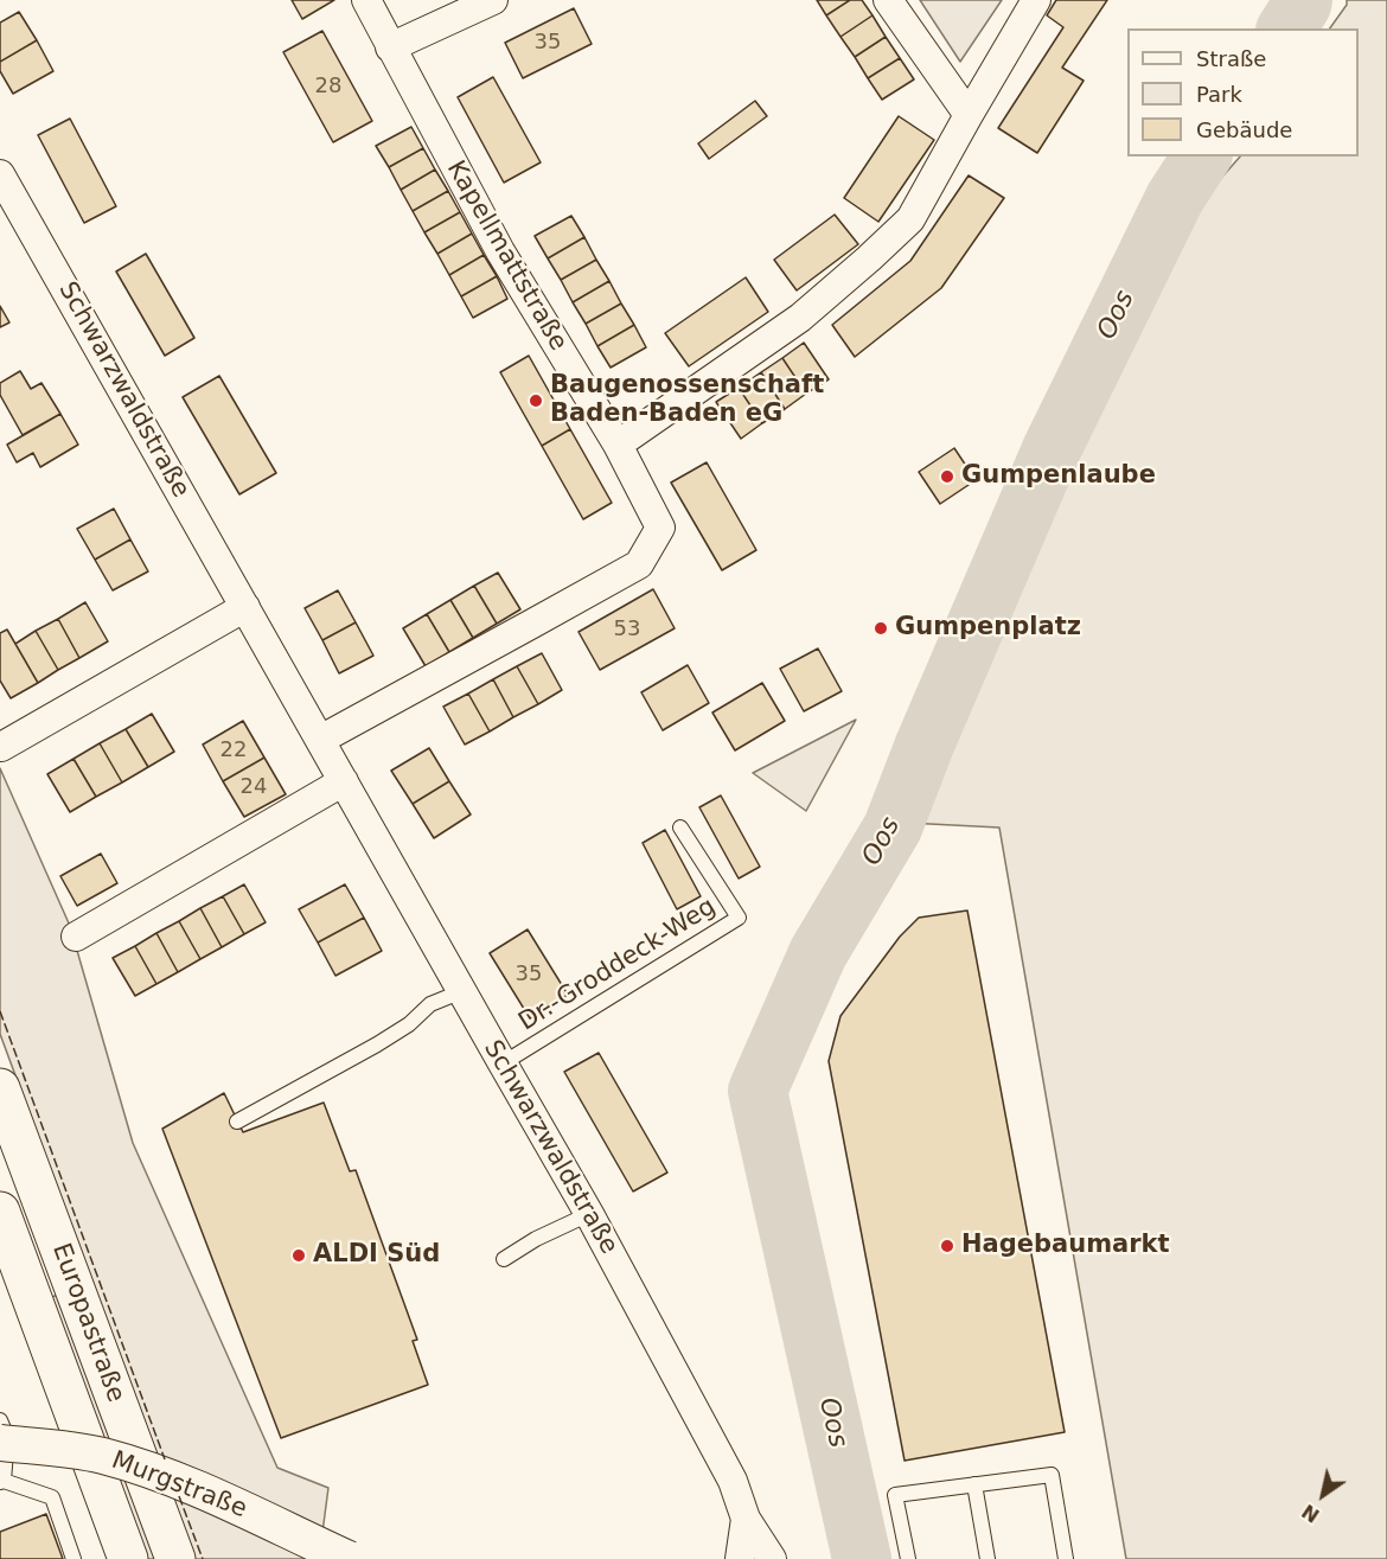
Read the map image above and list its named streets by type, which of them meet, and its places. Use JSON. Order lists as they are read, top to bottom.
{
  "streets": {
    "main road": ["Europastraße"],
    "street": ["Kapellmattstraße", "Schwarzwaldstraße", "Murgstraße"],
    "lane": ["Dr.-Groddeck-Weg"]
  },
  "crossings": [
    ["Kapellmattstraße", "Schwarzwaldstraße"],
    ["Schwarzwaldstraße", "Dr.-Groddeck-Weg"]
  ],
  "water": ["Oos"],
  "places": [
    "Baugenossenschaft Baden-Baden eG",
    "Gumpenlaube",
    "Gumpenplatz",
    "Hagebaumarkt",
    "ALDI Süd"
  ],
  "house_numbers": [
    "35",
    "28",
    "53",
    "22",
    "24",
    "35"
  ],
  "legend": ["Straße", "Park", "Gebäude"],
  "north": "bottom left"
}
